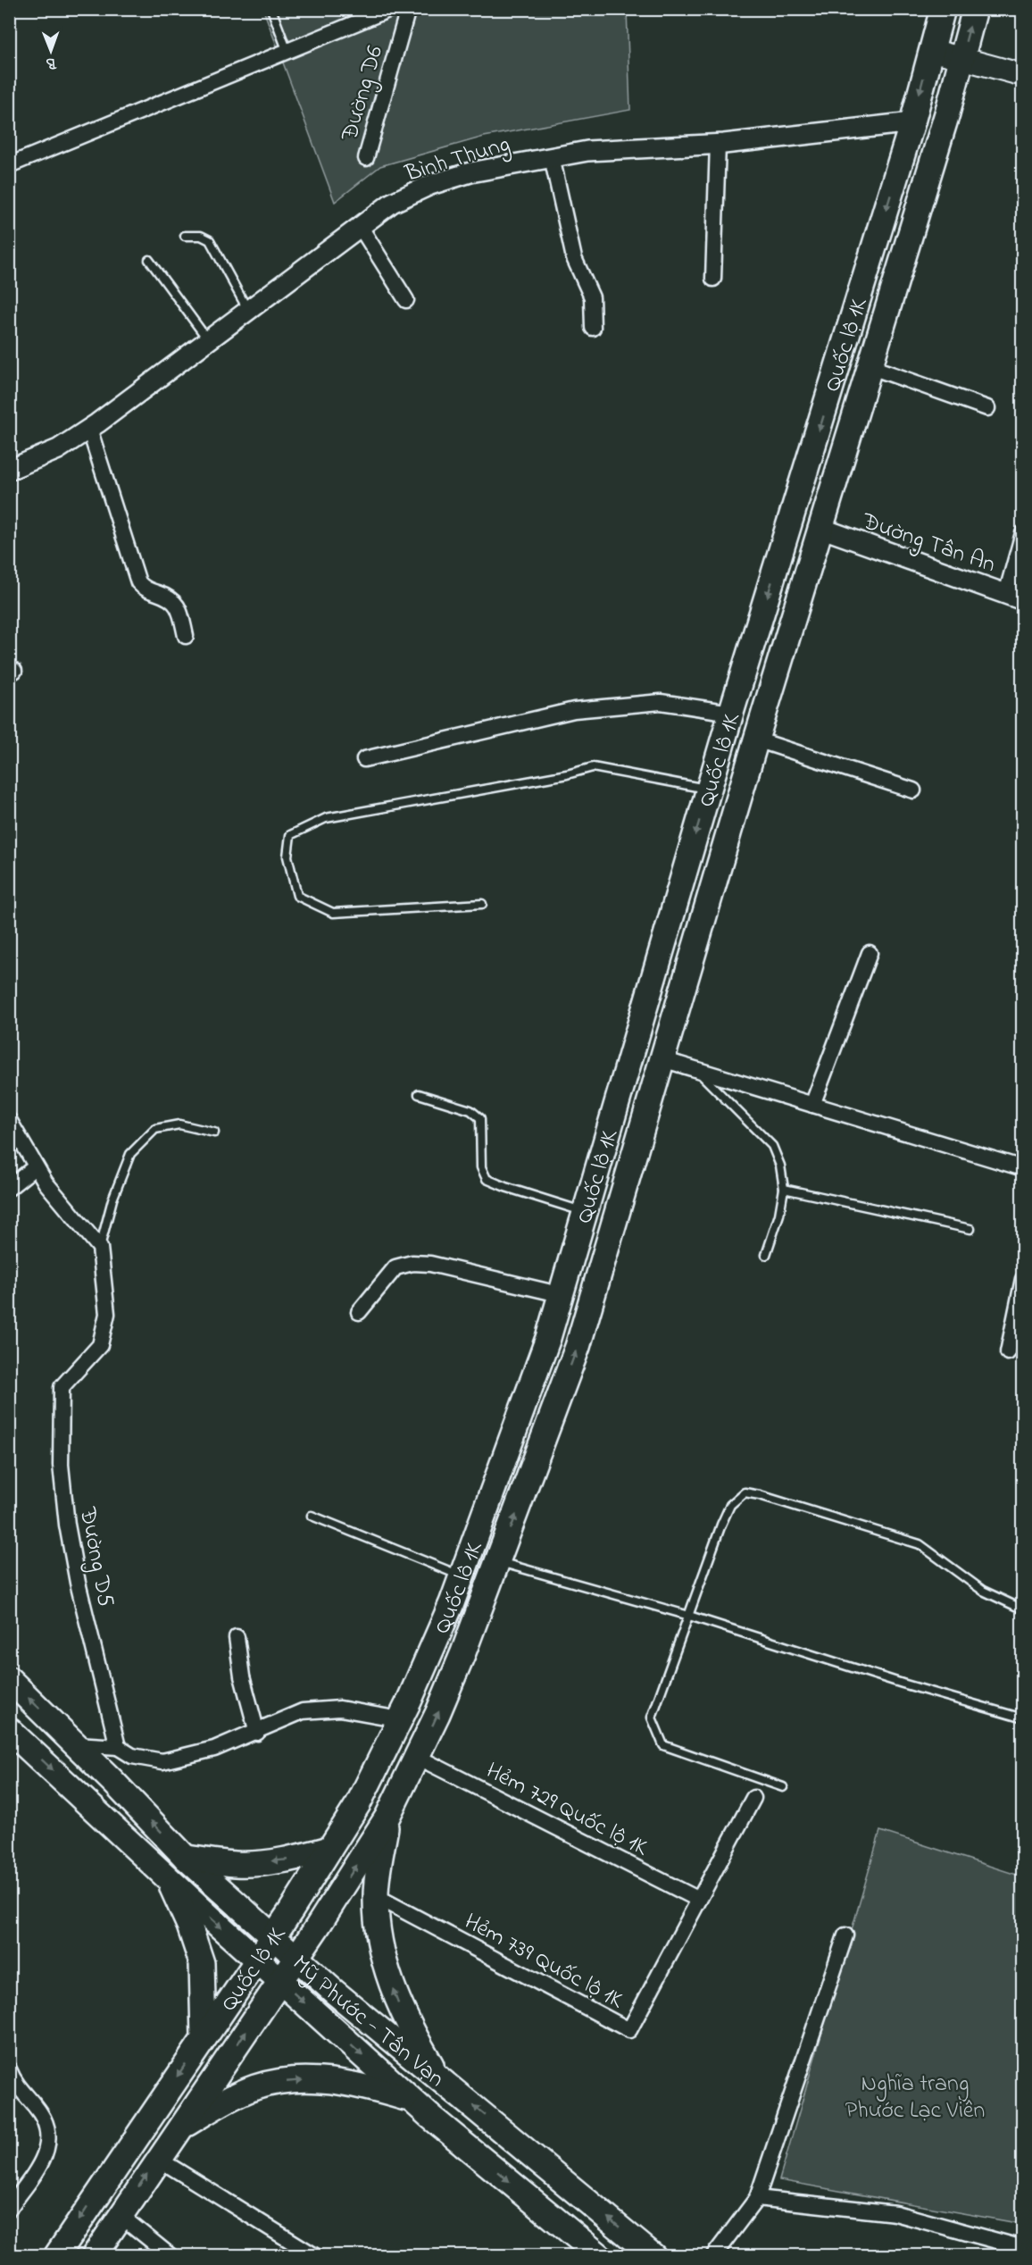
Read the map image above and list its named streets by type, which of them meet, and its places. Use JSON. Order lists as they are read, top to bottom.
{
  "streets": {
    "main road": ["Quốc lộ 1K", "Mỹ Phước - Tân Vạn"],
    "street": [
      "Đường D6",
      "Bình Thung",
      "Đường Tân An",
      "Đường D5",
      "Hẻm 729 Quốc lộ 1K",
      "Hẻm 739 Quốc lộ 1K"
    ]
  },
  "crossings": [
    ["Bình Thung", "Quốc lộ 1K"],
    ["Quốc lộ 1K", "Đường Tân An"],
    ["Quốc lộ 1K", "Hẻm 729 Quốc lộ 1K"],
    ["Quốc lộ 1K", "Mỹ Phước - Tân Vạn"],
    ["Hẻm 729 Quốc lộ 1K", "Hẻm 739 Quốc lộ 1K"]
  ],
  "parks": ["Nghĩa trang Phước Lạc Viên"],
  "north": "bottom"
}
